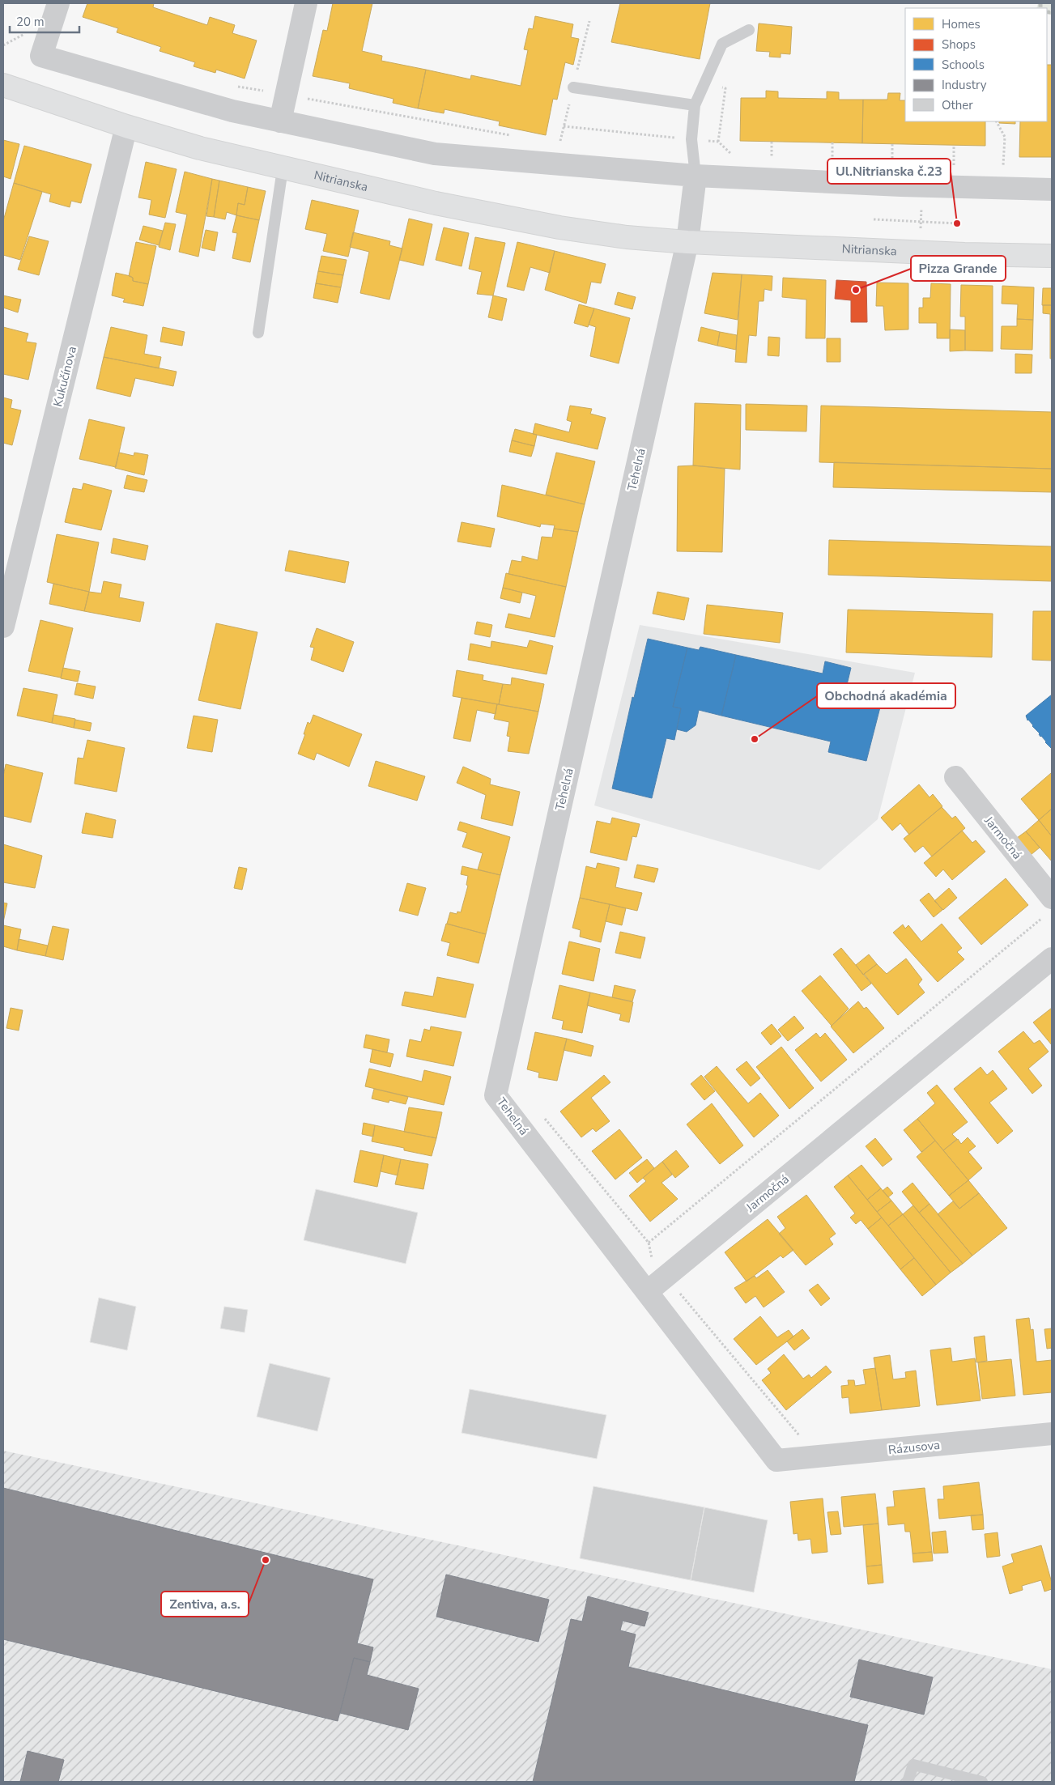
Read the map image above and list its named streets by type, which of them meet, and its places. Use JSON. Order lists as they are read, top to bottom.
{
  "streets": {
    "main road": ["Nitrianska"],
    "street": [
      "Kukučínova",
      "Tehelná",
      "Jarmočná",
      "Rázusova"
    ]
  },
  "crossings": [
    ["Nitrianska", "Kukučínova"],
    ["Nitrianska", "Tehelná"],
    ["Tehelná", "Jarmočná"],
    ["Tehelná", "Rázusova"],
    ["Jarmočná", "Rázusova"]
  ],
  "places": [
    "Ul.Nitrianska č.23",
    "Pizza Grande",
    "Obchodná akadémia",
    "Zentiva, a.s."
  ],
  "legend": [
    "Homes",
    "Shops",
    "Schools",
    "Industry",
    "Other"
  ],
  "scale_bar": "20 m"
}
